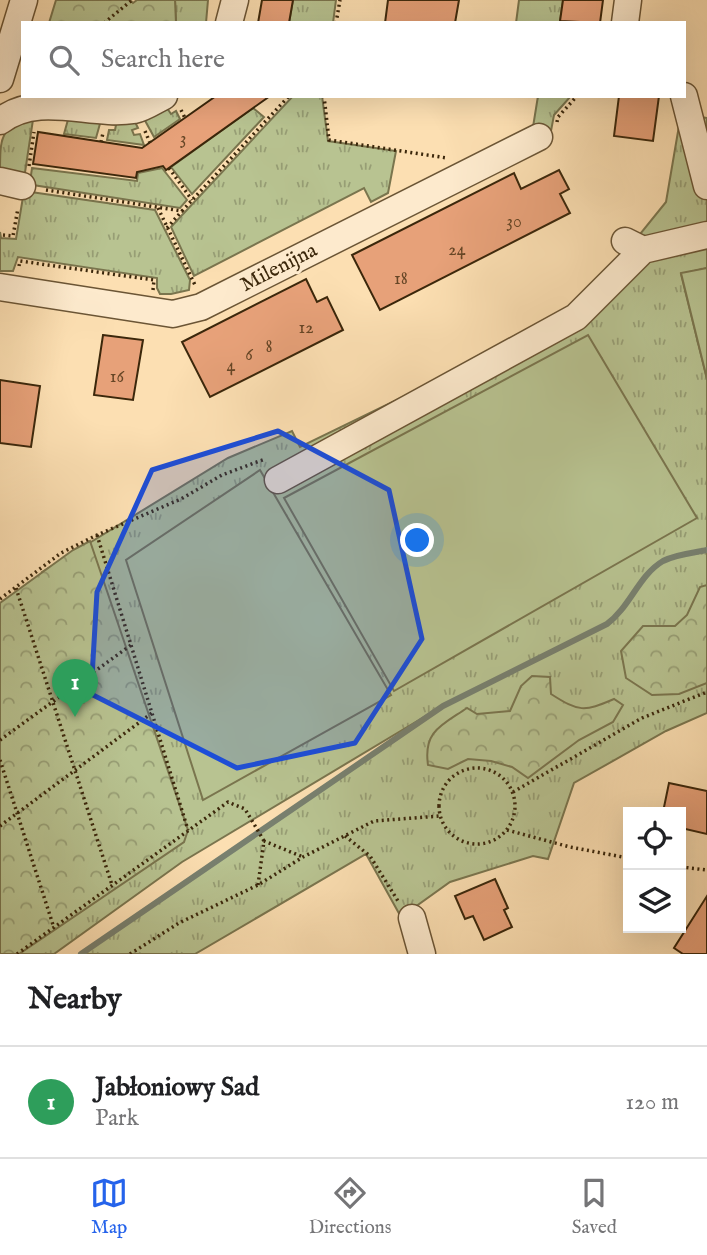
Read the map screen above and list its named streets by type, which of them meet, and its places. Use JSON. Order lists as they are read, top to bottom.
{
  "streets": {
    "street": ["Milenijna"]
  },
  "house_numbers": [
    "3",
    "30",
    "24",
    "18",
    "12",
    "8",
    "6",
    "4",
    "16"
  ],
  "page": {
    "search": "Search here",
    "pins": "1",
    "heading": "Nearby",
    "list": [
      {
        "mark": "1",
        "name": "Jabłoniowy Sad",
        "note": "Park",
        "value": "120 m"
      }
    ],
    "nav": ["Map", "Directions", "Saved"]
  }
}
